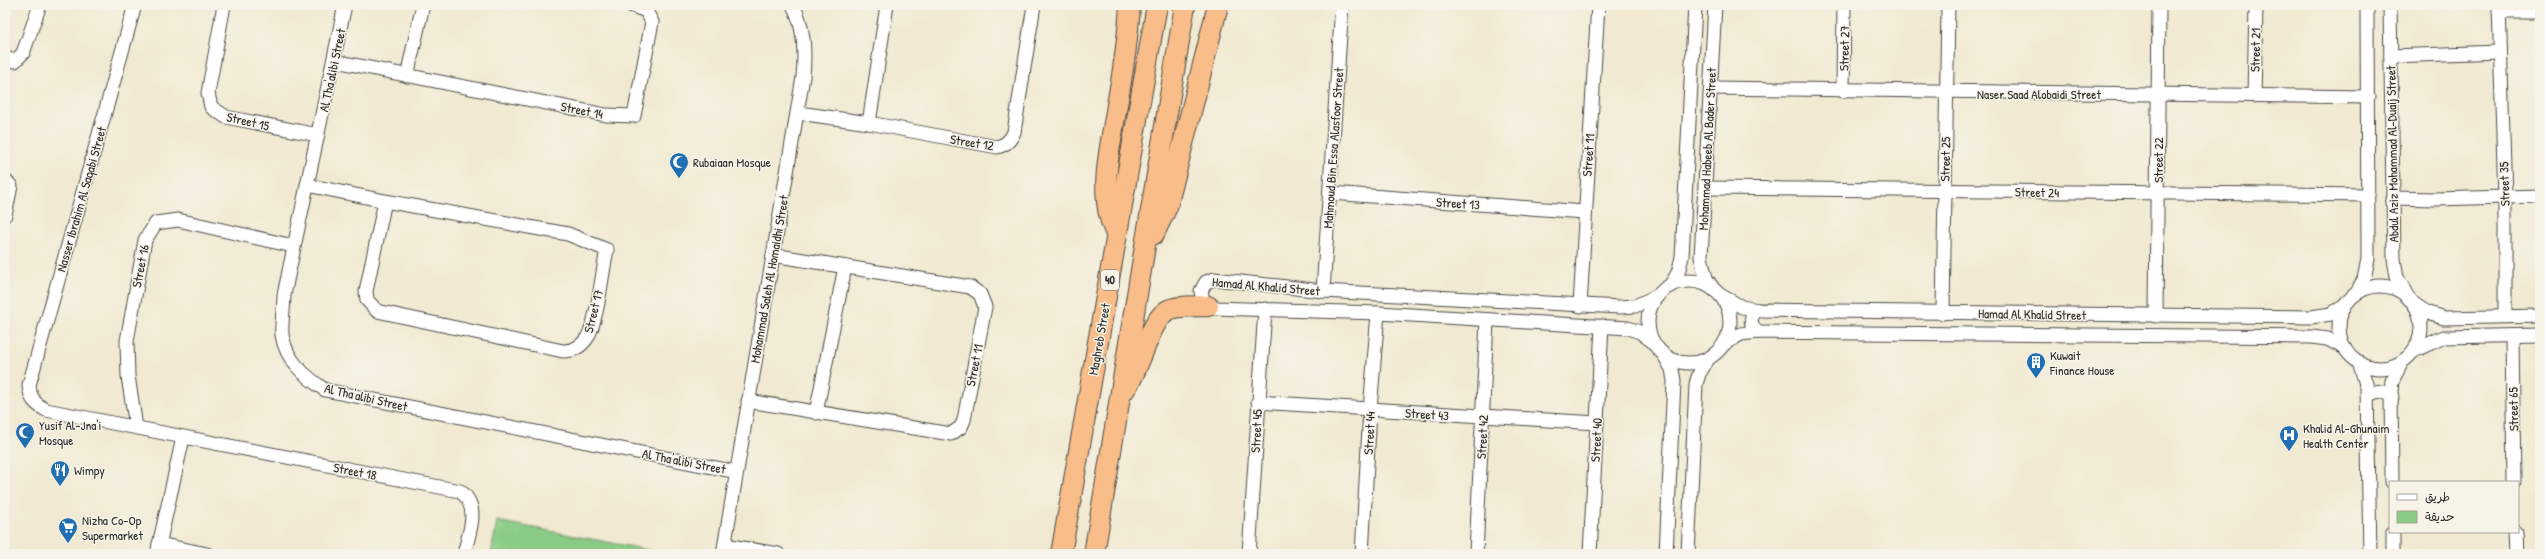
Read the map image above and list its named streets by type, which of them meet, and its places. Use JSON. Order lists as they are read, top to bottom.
{
  "streets": {
    "highway": ["40", "Maghreb Street"],
    "street": [
      "Street 27",
      "Street 21",
      "Al Tha'alibi Street",
      "Naser Saad Alobaidi Street",
      "Street 14",
      "Street 15",
      "Street 12",
      "Mahmoud Bin Essa Alasfoor Street",
      "Mohammad Habeeb Al Bader Street",
      "Abdul Aziz Mohammad Al-Duaij Street",
      "Street 11",
      "Street 25",
      "Street 22",
      "Street 35",
      "Street 24",
      "Nasser Ibrahim Al Saqabi Street",
      "Street 13",
      "Street 16",
      "Mohammad Saleh Al Homaidhi Street",
      "Hamad Al Khalid Street",
      "Street 17",
      "Street 65",
      "Street 43",
      "Street 45",
      "Street 44",
      "Street 42",
      "Street 40",
      "Street 18"
    ]
  },
  "crossings": [
    ["Street 27", "Naser Saad Alobaidi Street"],
    ["Street 21", "Naser Saad Alobaidi Street"],
    ["Al Tha'alibi Street", "Street 14"],
    ["Al Tha'alibi Street", "Street 15"],
    ["Al Tha'alibi Street", "Street 16"],
    ["Al Tha'alibi Street", "Mohammad Saleh Al Homaidhi Street"],
    ["Al Tha'alibi Street", "Street 17"],
    ["Naser Saad Alobaidi Street", "Mohammad Habeeb Al Bader Street"],
    ["Naser Saad Alobaidi Street", "Abdul Aziz Mohammad Al-Duaij Street"],
    ["Naser Saad Alobaidi Street", "Street 25"],
    ["Naser Saad Alobaidi Street", "Street 22"],
    ["Street 12", "Mohammad Saleh Al Homaidhi Street"],
    ["Mahmoud Bin Essa Alasfoor Street", "Street 13"],
    ["Mahmoud Bin Essa Alasfoor Street", "Hamad Al Khalid Street"],
    ["Mohammad Habeeb Al Bader Street", "Street 24"],
    ["Mohammad Habeeb Al Bader Street", "Hamad Al Khalid Street"],
    ["Abdul Aziz Mohammad Al-Duaij Street", "Street 24"],
    ["Abdul Aziz Mohammad Al-Duaij Street", "Hamad Al Khalid Street"],
    ["Street 11", "Street 13"],
    ["Street 11", "Mohammad Saleh Al Homaidhi Street"],
    ["Street 11", "Hamad Al Khalid Street"],
    ["Street 25", "Street 24"],
    ["Street 25", "Hamad Al Khalid Street"],
    ["Street 22", "Street 24"],
    ["Street 22", "Hamad Al Khalid Street"],
    ["Nasser Ibrahim Al Saqabi Street", "Street 18"],
    ["Street 16", "Street 18"],
    ["Hamad Al Khalid Street", "Street 45"],
    ["Hamad Al Khalid Street", "Street 44"],
    ["Hamad Al Khalid Street", "Street 42"],
    ["Hamad Al Khalid Street", "Street 40"],
    ["Street 43", "Street 45"],
    ["Street 43", "Street 44"],
    ["Street 43", "Street 42"],
    ["Street 43", "Street 40"]
  ],
  "places": {
    "mosque": ["Rubaiaan Mosque", "Yusif Al-Jna'i Mosque"],
    "building": ["Kuwait Finance House"],
    "hospital": ["Khalid Al-Ghunaim Health Center"],
    "restaurant": ["Wimpy"],
    "supermarket": ["Nizha Co-Op Supermarket"]
  },
  "legend": ["طريق", "حديقة"]
}
